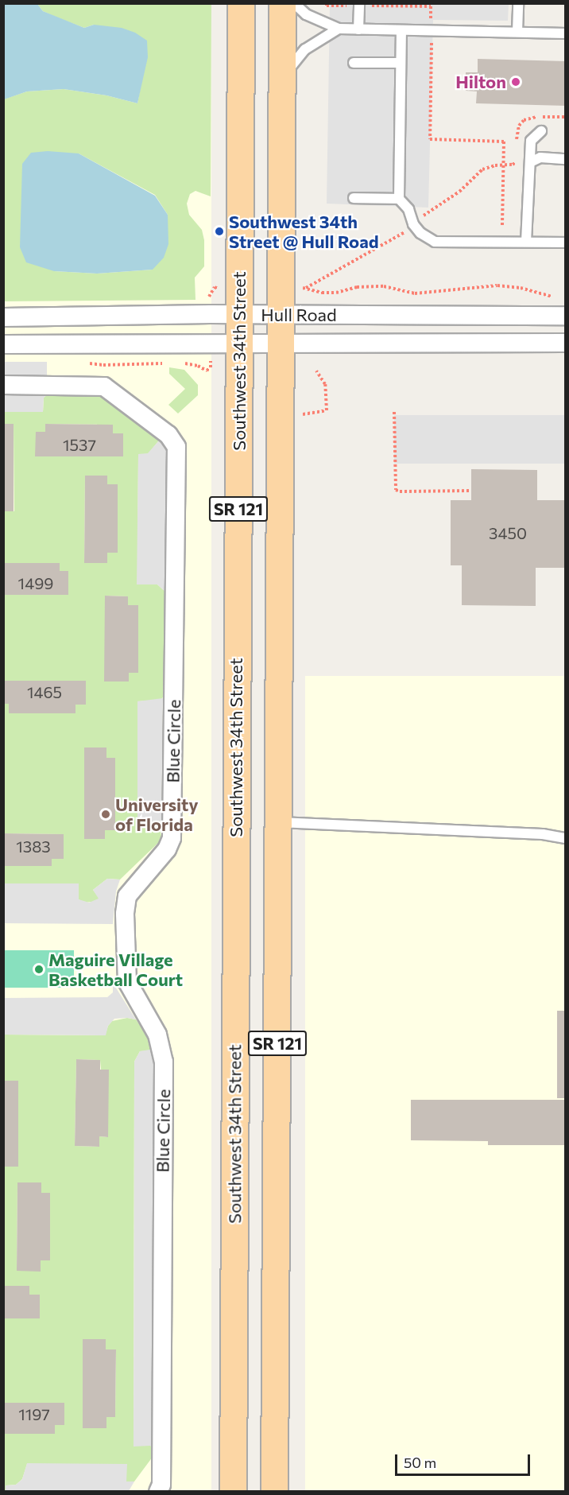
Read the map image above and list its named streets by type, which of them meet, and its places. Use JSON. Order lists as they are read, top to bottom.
{
  "streets": {
    "main road": ["Southwest 34th Street", "SR 121"],
    "street": ["Hull Road", "Blue Circle"]
  },
  "crossings": [
    ["Hull Road", "Southwest 34th Street"],
    ["Hull Road", "SR 121"]
  ],
  "places": [
    "Hilton",
    "Southwest 34th Street @ Hull Road",
    "University of Florida",
    "Maguire Village Basketball Court"
  ],
  "house_numbers": [
    "1537",
    "3450",
    "1499",
    "1465",
    "1383",
    "1197"
  ],
  "scale_bar": "50 m"
}
